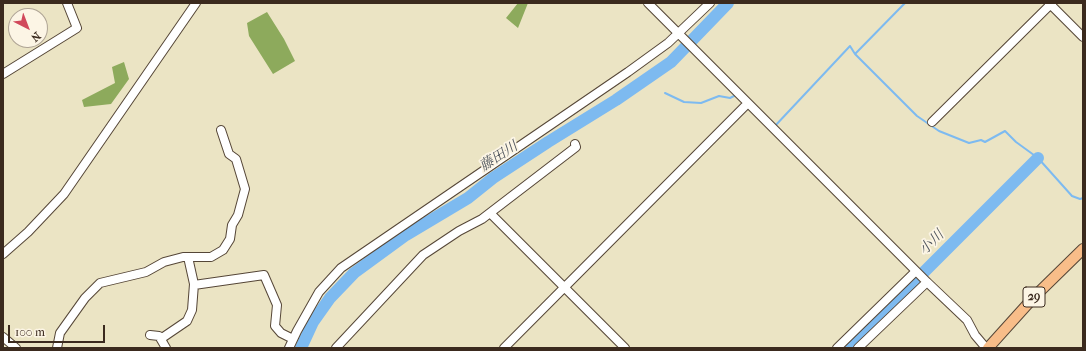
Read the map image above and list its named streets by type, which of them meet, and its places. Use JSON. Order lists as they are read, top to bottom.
{
  "streets": {
    "main road": ["29"]
  },
  "water": ["藤田川", "小川"],
  "scale_bar": "100 m",
  "north": "bottom right"
}
